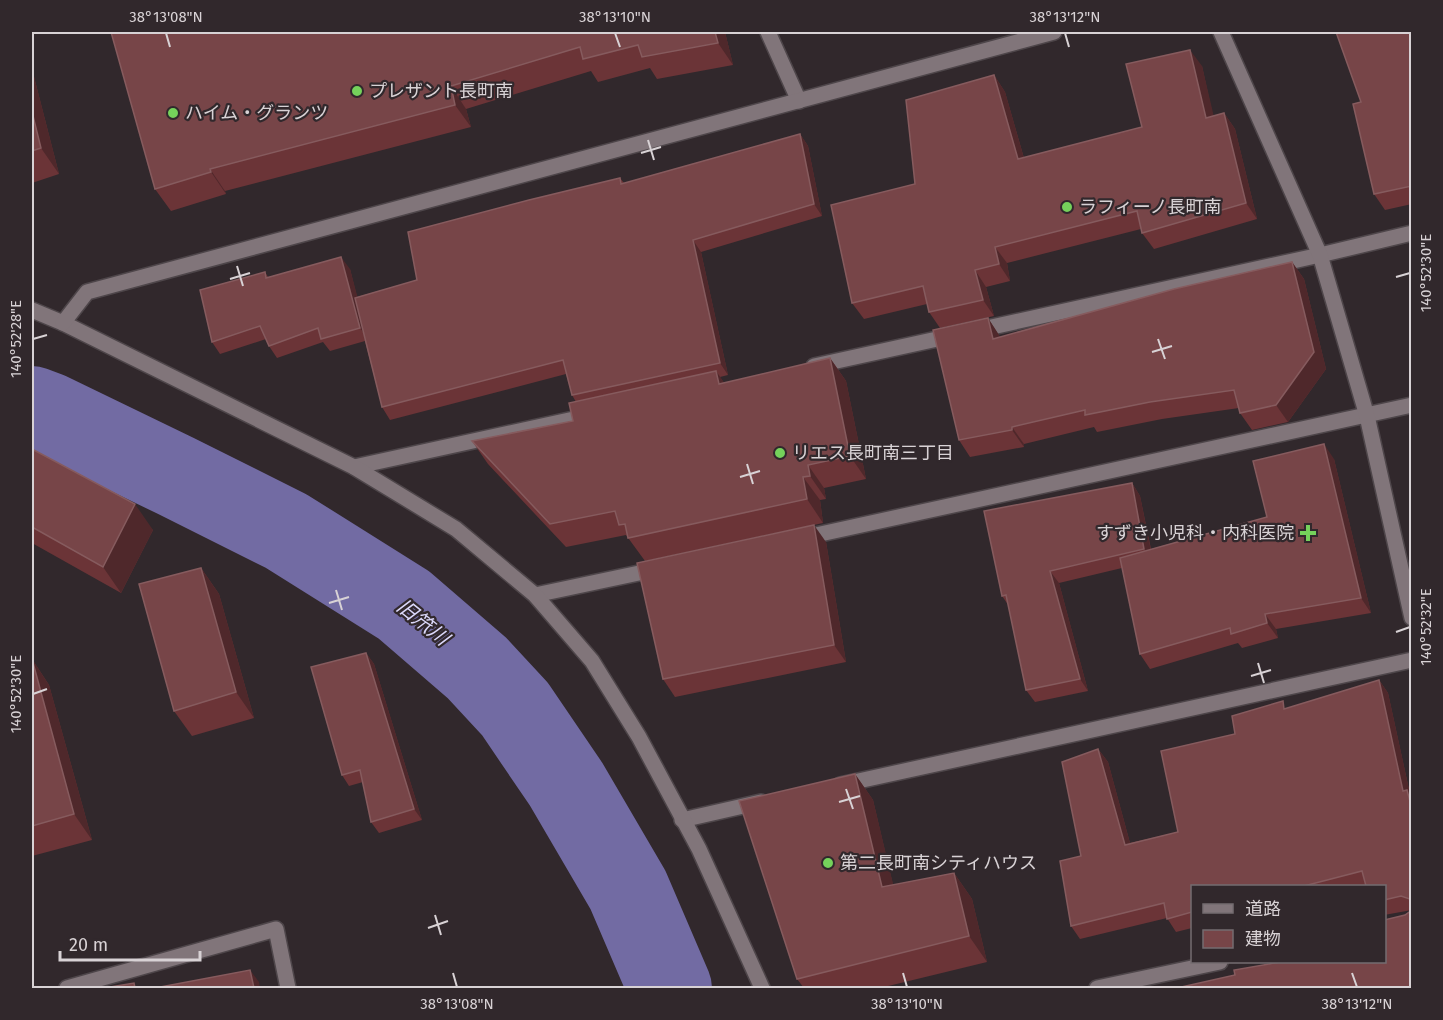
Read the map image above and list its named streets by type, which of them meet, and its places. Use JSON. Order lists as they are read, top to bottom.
{
  "water": ["旧笊川"],
  "places": {
    "other": [
      "プレザント長町南",
      "ハイム・グランツ",
      "ラフィーノ長町南",
      "リエス長町南三丁目",
      "第二長町南シティハウス"
    ],
    "health": ["すずき小児科・内科医院"]
  },
  "legend": ["道路", "建物"],
  "scale_bar": "20 m",
  "coordinates": [
    "38°13'08\"N",
    "38°13'10\"N",
    "38°13'12\"N",
    "140°52'30\"E",
    "140°52'28\"E",
    "140°52'32\"E"
  ]
}
